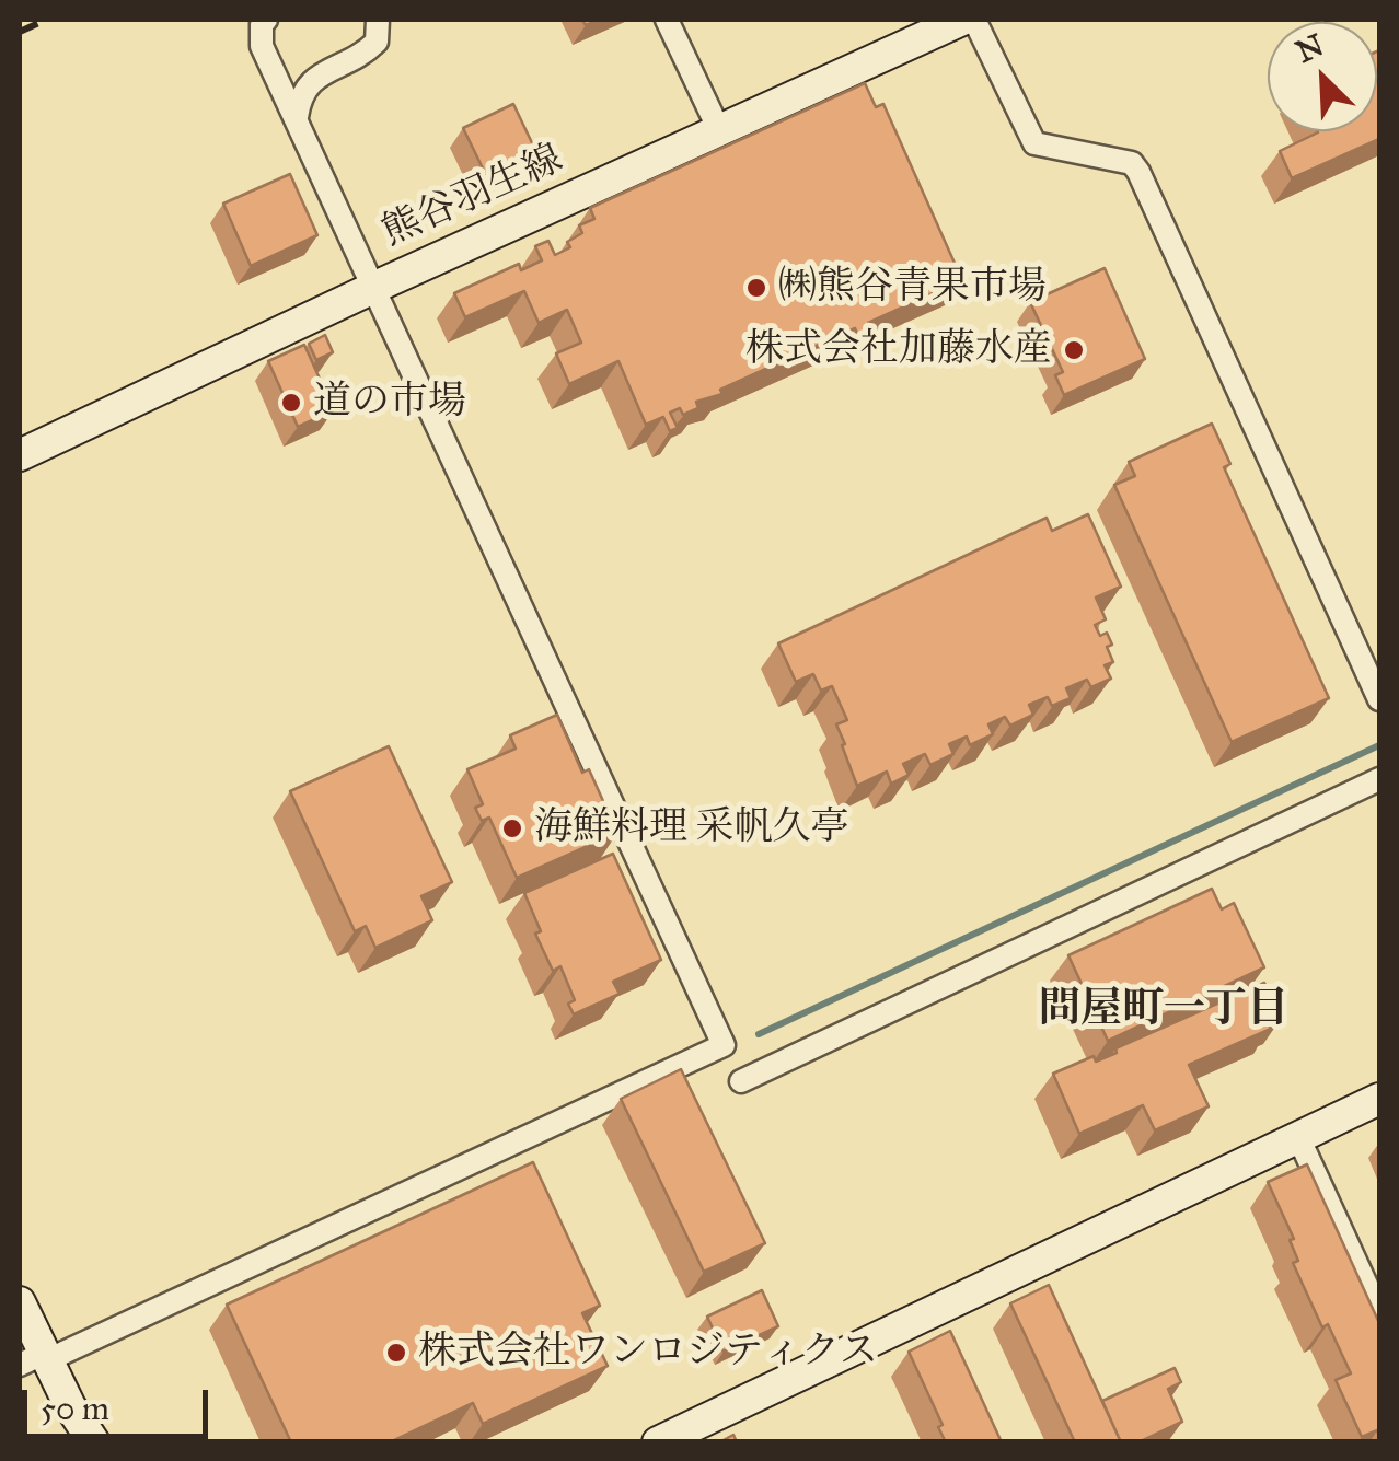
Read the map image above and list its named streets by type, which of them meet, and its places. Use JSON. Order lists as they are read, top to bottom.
{
  "streets": {
    "main road": ["熊谷羽生線"]
  },
  "districts": ["問屋町一丁目"],
  "places": [
    "㈱熊谷青果市場",
    "株式会社加藤水産",
    "道の市場",
    "海鮮料理 采帆久亭",
    "株式会社ワンロジティクス"
  ],
  "scale_bar": "50 m",
  "north": "top left"
}
